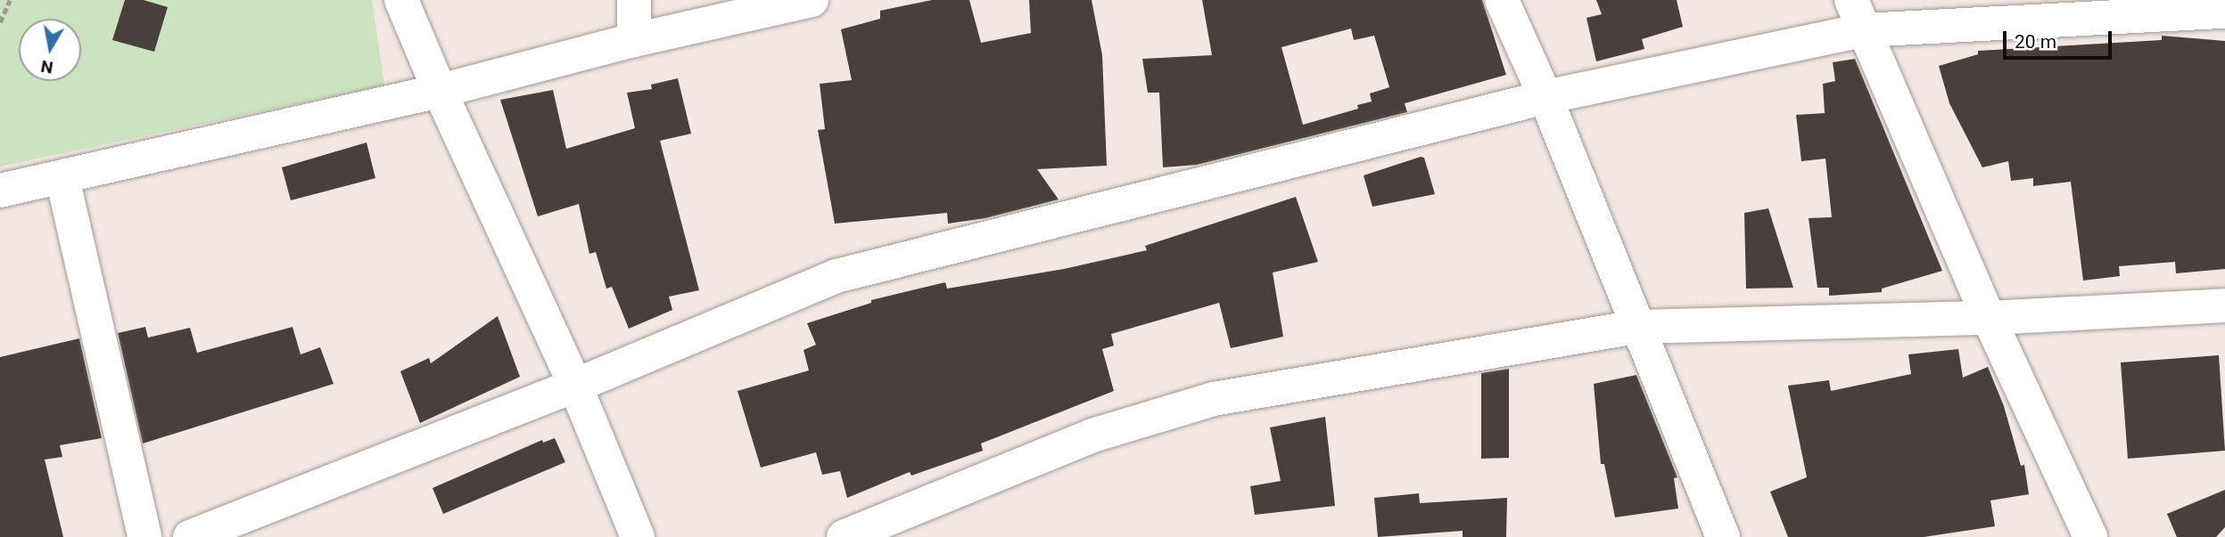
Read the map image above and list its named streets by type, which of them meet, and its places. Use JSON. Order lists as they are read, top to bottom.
{
  "scale_bar": "20 m",
  "north": "bottom"
}
